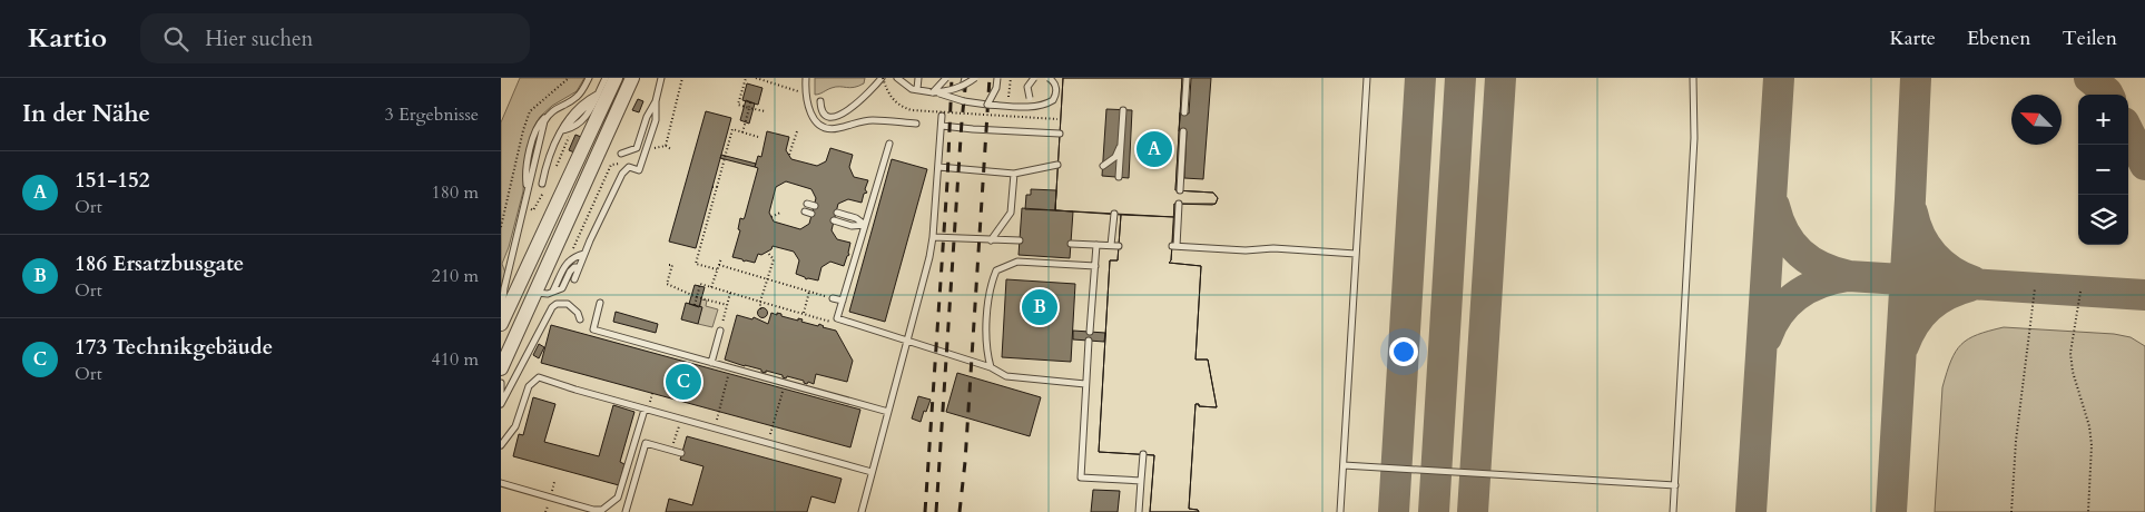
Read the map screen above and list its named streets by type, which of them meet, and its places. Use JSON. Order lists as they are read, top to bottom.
{
  "north": "top left",
  "page": {
    "header": "Kartio",
    "search": "Hier suchen",
    "nav": ["Karte", "Ebenen", "Teilen"],
    "heading": ["In der Nähe", "3 Ergebnisse"],
    "map_buttons": ["+", "−"],
    "pins": ["A", "B", "C"],
    "list": [
      {
        "mark": "A",
        "name": "151-152",
        "note": "Ort",
        "value": "180 m"
      },
      {
        "mark": "B",
        "name": "186 Ersatzbusgate",
        "note": "Ort",
        "value": "210 m"
      },
      {
        "mark": "C",
        "name": "173 Technikgebäude",
        "note": "Ort",
        "value": "410 m"
      }
    ]
  }
}
